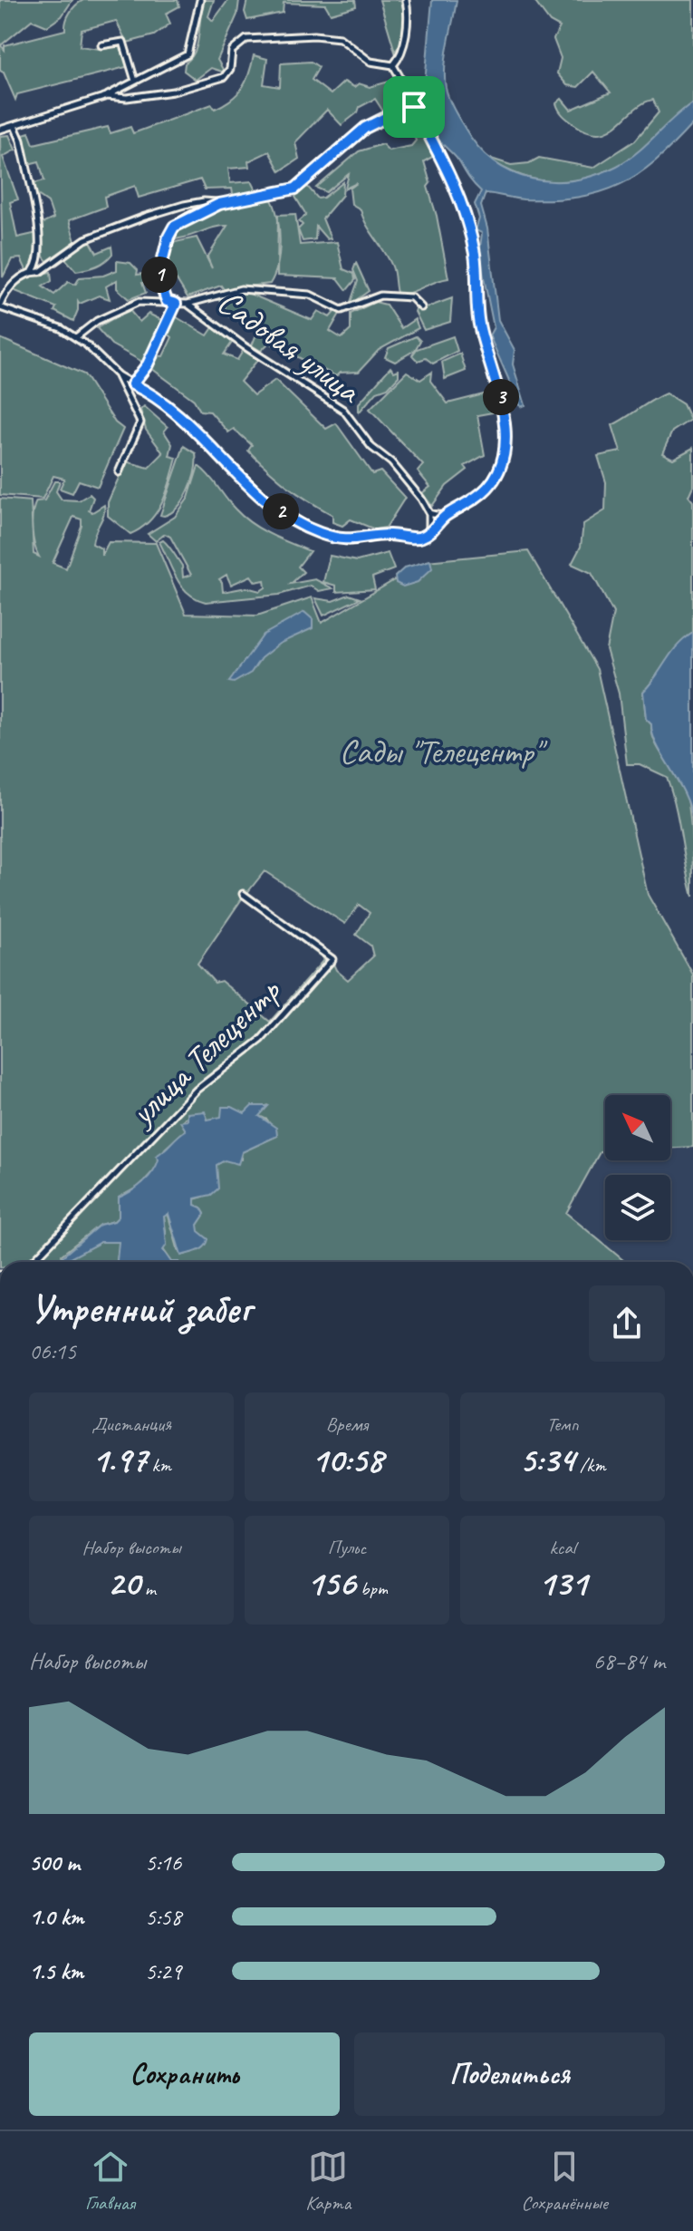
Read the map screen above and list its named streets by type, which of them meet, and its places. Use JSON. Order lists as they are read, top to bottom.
{
  "streets": {
    "street": ["Садовая улица", "улица Телецентр"]
  },
  "parks": ["Сады \"Телецентр\""],
  "north": "top left",
  "page": {
    "pins": ["1", "3", "2"],
    "heading": ["Утренний забег", "06:15"],
    "stats": [
      ["Дистанция", "1.97 km"],
      ["Время", "10:58"],
      ["Темп", "5:34 /km"],
      ["Набор высоты", "20 m"],
      ["Пульс", "156 bpm"],
      ["kcal", "131"]
    ],
    "chart": ["Набор высоты", "68–84 m"],
    "list": [
      {
        "name": "500 m",
        "note": "5:16"
      },
      {
        "name": "1.0 km",
        "note": "5:58"
      },
      {
        "name": "1.5 km",
        "note": "5:29"
      }
    ],
    "buttons": ["Сохранить", "Поделиться"],
    "tabs": ["Главная", "Карта", "Сохранённые"]
  }
}
